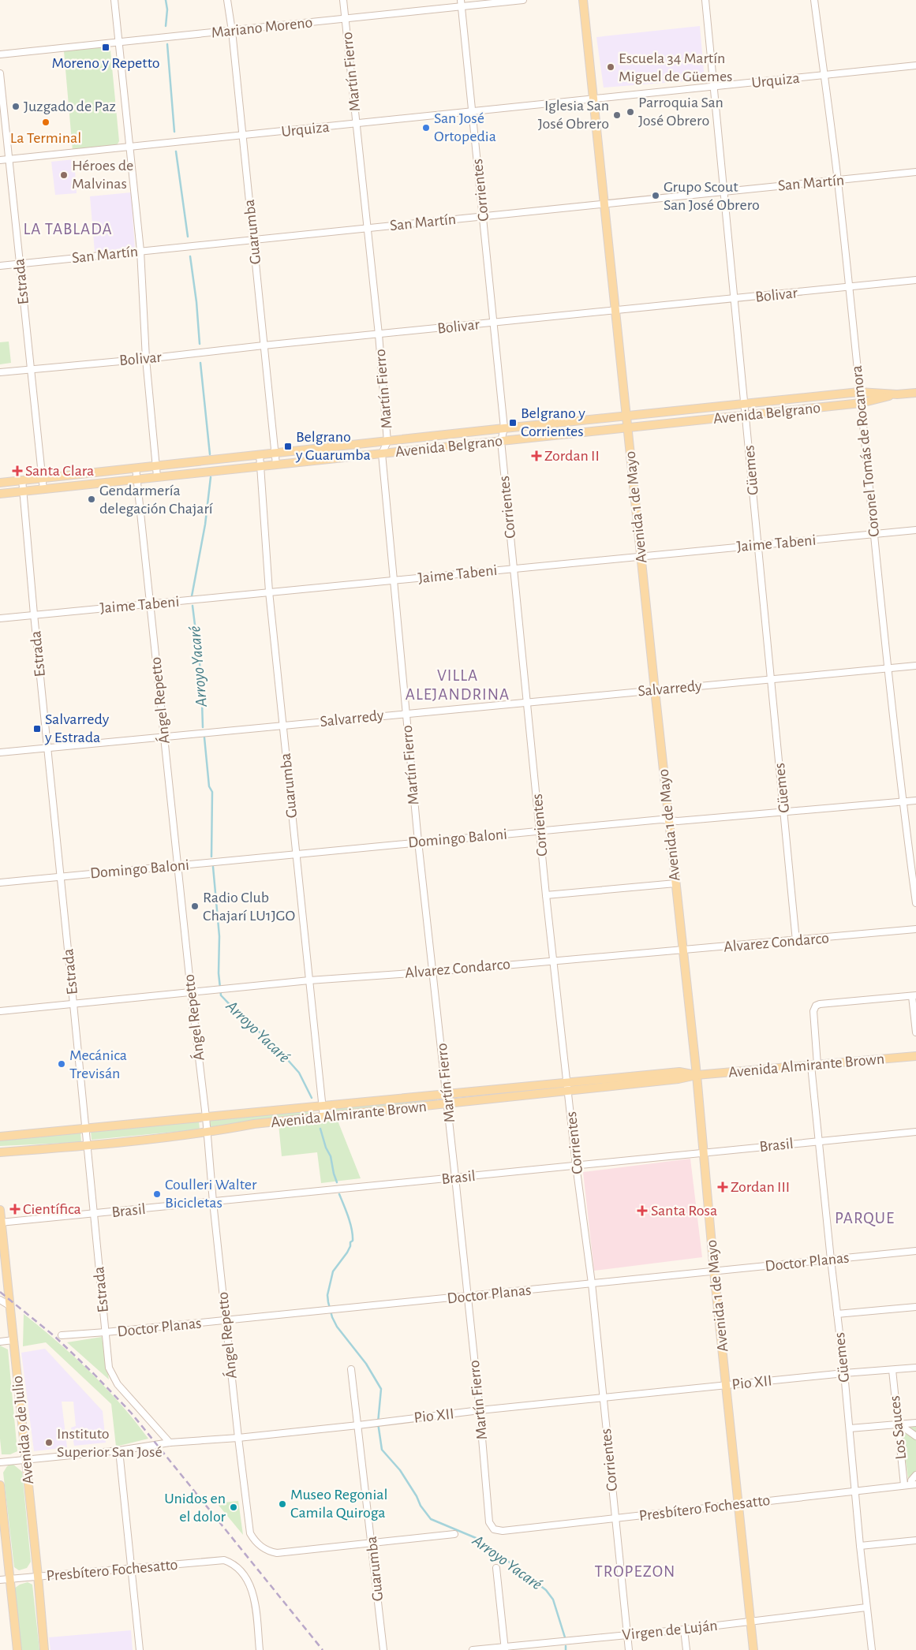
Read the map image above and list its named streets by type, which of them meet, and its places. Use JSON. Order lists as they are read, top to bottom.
{
  "streets": {
    "main road": [
      "Avenida Belgrano",
      "Avenida 1 de Mayo",
      "Avenida Almirante Brown",
      "Avenida 9 de Julio"
    ],
    "street": [
      "Mariano Moreno",
      "Martín Fierro",
      "Urquiza",
      "San Martín",
      "Corrientes",
      "Guarumba",
      "Estrada",
      "Bolivar",
      "Coronel Tomás de Rocamora",
      "Güemes",
      "Jaime Tabeni",
      "Salvarredy",
      "Ángel Repetto",
      "Domingo Baloni",
      "Alvarez Condarco",
      "Brasil",
      "Doctor Planas",
      "Pio XII",
      "Los Sauces",
      "Presbítero Fochesatto",
      "Virgen de Luján"
    ]
  },
  "crossings": [
    ["Mariano Moreno", "Martín Fierro"],
    ["Mariano Moreno", "Corrientes"],
    ["Mariano Moreno", "Guarumba"],
    ["Martín Fierro", "Urquiza"],
    ["Martín Fierro", "San Martín"],
    ["Martín Fierro", "Bolivar"],
    ["Martín Fierro", "Avenida Belgrano"],
    ["Martín Fierro", "Jaime Tabeni"],
    ["Martín Fierro", "Salvarredy"],
    ["Martín Fierro", "Domingo Baloni"],
    ["Martín Fierro", "Alvarez Condarco"],
    ["Martín Fierro", "Avenida Almirante Brown"],
    ["Martín Fierro", "Brasil"],
    ["Martín Fierro", "Doctor Planas"],
    ["Martín Fierro", "Pio XII"],
    ["Martín Fierro", "Presbítero Fochesatto"],
    ["Urquiza", "Corrientes"],
    ["Urquiza", "Guarumba"],
    ["Urquiza", "Estrada"],
    ["Urquiza", "Coronel Tomás de Rocamora"],
    ["Urquiza", "Güemes"],
    ["Urquiza", "Avenida 1 de Mayo"],
    ["San Martín", "Corrientes"],
    ["San Martín", "Guarumba"],
    ["San Martín", "Estrada"],
    ["San Martín", "Coronel Tomás de Rocamora"],
    ["San Martín", "Güemes"],
    ["San Martín", "Avenida 1 de Mayo"],
    ["Corrientes", "Bolivar"],
    ["Corrientes", "Avenida Belgrano"],
    ["Corrientes", "Jaime Tabeni"],
    ["Corrientes", "Salvarredy"],
    ["Corrientes", "Domingo Baloni"],
    ["Corrientes", "Alvarez Condarco"],
    ["Corrientes", "Avenida Almirante Brown"],
    ["Corrientes", "Brasil"],
    ["Corrientes", "Doctor Planas"],
    ["Corrientes", "Pio XII"],
    ["Corrientes", "Presbítero Fochesatto"],
    ["Corrientes", "Virgen de Luján"],
    ["Guarumba", "Bolivar"],
    ["Guarumba", "Avenida Belgrano"],
    ["Guarumba", "Jaime Tabeni"],
    ["Guarumba", "Salvarredy"],
    ["Guarumba", "Ángel Repetto"],
    ["Guarumba", "Domingo Baloni"],
    ["Guarumba", "Alvarez Condarco"],
    ["Guarumba", "Avenida Almirante Brown"],
    ["Guarumba", "Pio XII"],
    ["Estrada", "Bolivar"],
    ["Estrada", "Avenida Belgrano"],
    ["Estrada", "Jaime Tabeni"],
    ["Estrada", "Salvarredy"],
    ["Estrada", "Domingo Baloni"],
    ["Estrada", "Alvarez Condarco"],
    ["Estrada", "Avenida Almirante Brown"],
    ["Estrada", "Brasil"],
    ["Estrada", "Doctor Planas"],
    ["Estrada", "Pio XII"],
    ["Bolivar", "Coronel Tomás de Rocamora"],
    ["Bolivar", "Güemes"],
    ["Bolivar", "Avenida 1 de Mayo"],
    ["Avenida Belgrano", "Coronel Tomás de Rocamora"],
    ["Avenida Belgrano", "Güemes"],
    ["Avenida Belgrano", "Avenida 1 de Mayo"],
    ["Avenida Belgrano", "Ángel Repetto"],
    ["Coronel Tomás de Rocamora", "Jaime Tabeni"],
    ["Coronel Tomás de Rocamora", "Salvarredy"],
    ["Coronel Tomás de Rocamora", "Domingo Baloni"],
    ["Güemes", "Jaime Tabeni"],
    ["Güemes", "Salvarredy"],
    ["Güemes", "Domingo Baloni"],
    ["Güemes", "Alvarez Condarco"],
    ["Güemes", "Avenida Almirante Brown"],
    ["Güemes", "Brasil"],
    ["Güemes", "Doctor Planas"],
    ["Güemes", "Pio XII"],
    ["Güemes", "Presbítero Fochesatto"],
    ["Güemes", "Virgen de Luján"],
    ["Avenida 1 de Mayo", "Jaime Tabeni"],
    ["Avenida 1 de Mayo", "Salvarredy"],
    ["Avenida 1 de Mayo", "Domingo Baloni"],
    ["Avenida 1 de Mayo", "Alvarez Condarco"],
    ["Avenida 1 de Mayo", "Avenida Almirante Brown"],
    ["Avenida 1 de Mayo", "Brasil"],
    ["Avenida 1 de Mayo", "Doctor Planas"],
    ["Avenida 1 de Mayo", "Pio XII"],
    ["Avenida 1 de Mayo", "Presbítero Fochesatto"],
    ["Avenida 1 de Mayo", "Virgen de Luján"],
    ["Jaime Tabeni", "Ángel Repetto"],
    ["Salvarredy", "Ángel Repetto"],
    ["Ángel Repetto", "Domingo Baloni"],
    ["Ángel Repetto", "Alvarez Condarco"],
    ["Ángel Repetto", "Avenida Almirante Brown"],
    ["Ángel Repetto", "Brasil"],
    ["Ángel Repetto", "Doctor Planas"],
    ["Ángel Repetto", "Pio XII"],
    ["Brasil", "Avenida 9 de Julio"],
    ["Pio XII", "Los Sauces"],
    ["Pio XII", "Avenida 9 de Julio"],
    ["Los Sauces", "Presbítero Fochesatto"],
    ["Avenida 9 de Julio", "Presbítero Fochesatto"]
  ],
  "districts": [
    "LA TABLADA",
    "VILLA ALEJANDRINA",
    "PARQUE",
    "TROPEZON"
  ],
  "water": ["Arroyo Yacaré"],
  "places": {
    "transit": [
      "Moreno y Repetto",
      "Belgrano y Corrientes",
      "Belgrano y Guarumba",
      "Salvarredy y Estrada"
    ],
    "other": [
      "Escuela 34 Martín Miguel de Güemes",
      "Juzgado de Paz",
      "Parroquia San José Obrero",
      "Iglesia San José Obrero",
      "La Terminal",
      "San José Ortopedia",
      "Héroes de Malvinas",
      "Grupo Scout San José Obrero",
      "Gendarmería delegación Chajarí",
      "Radio Club Chajarí LU1JGO",
      "Mecánica Trevisán",
      "Coulleri Walter Bicicletas",
      "Instituto Superior San José",
      "Museo Regonial Camila Quiroga",
      "Unidos en el dolor"
    ],
    "health": [
      "Zordan II",
      "Santa Clara",
      "Zordan III",
      "Científica",
      "Santa Rosa"
    ]
  }
}
